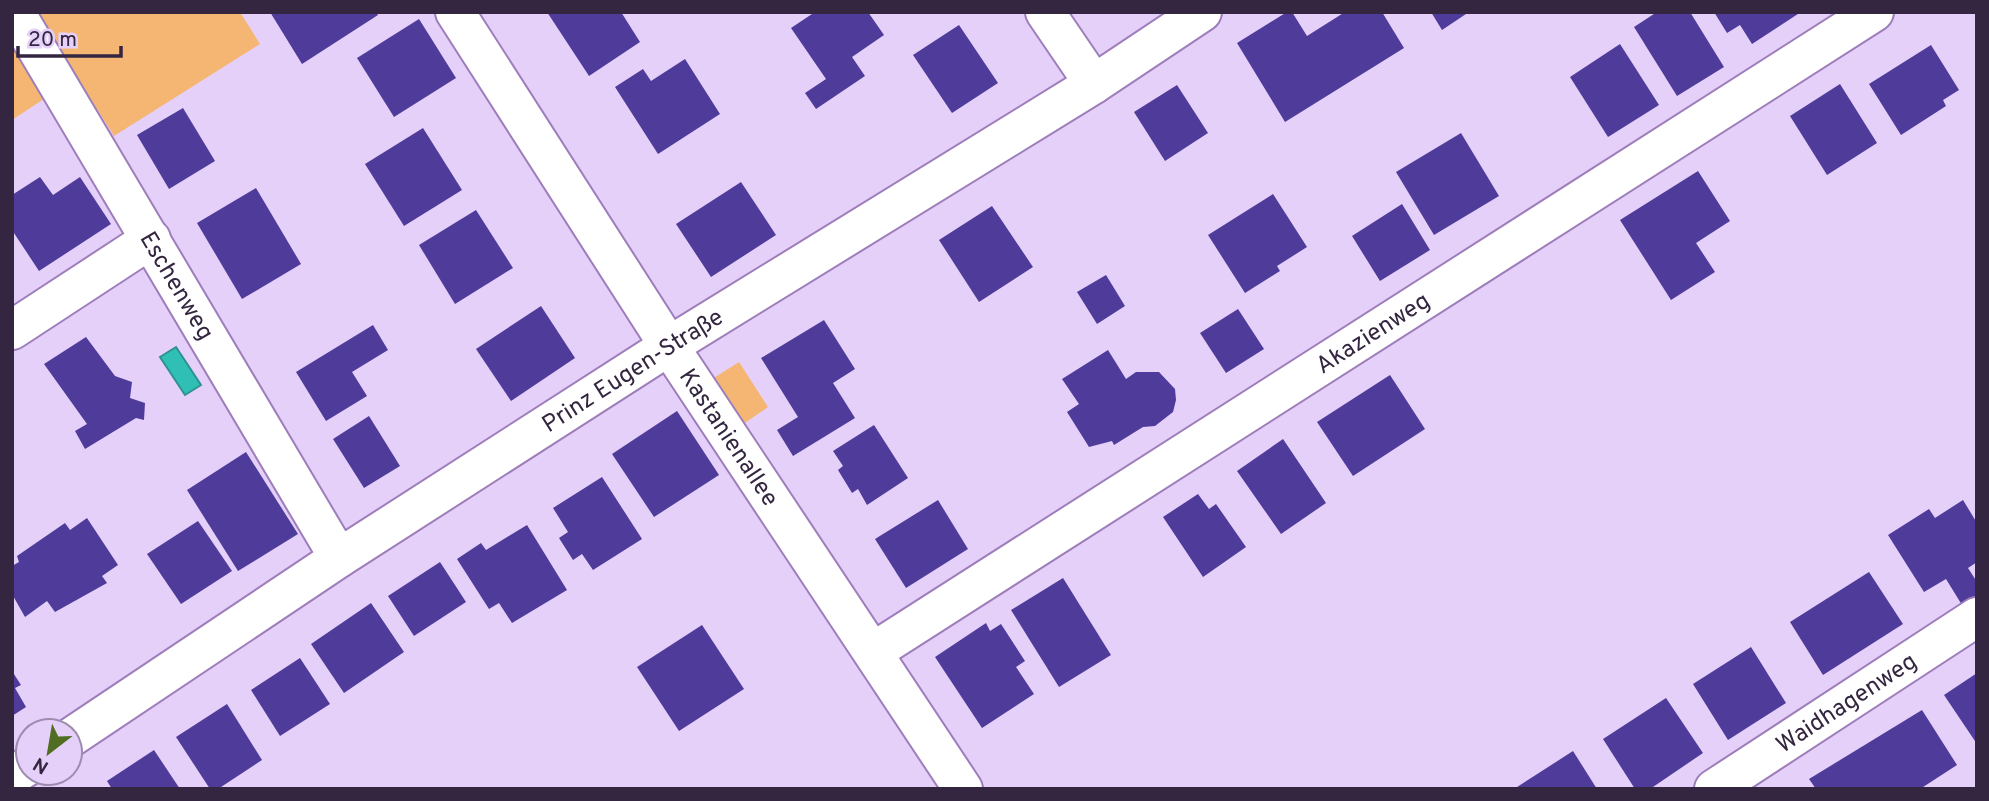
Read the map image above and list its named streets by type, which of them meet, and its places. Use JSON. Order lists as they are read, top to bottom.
{
  "streets": {
    "street": [
      "Eschenweg",
      "Akazienweg",
      "Prinz Eugen-Straße",
      "Kastanienallee",
      "Waidhagenweg"
    ]
  },
  "crossings": [
    ["Eschenweg", "Prinz Eugen-Straße"],
    ["Akazienweg", "Kastanienallee"],
    ["Prinz Eugen-Straße", "Kastanienallee"]
  ],
  "scale_bar": "20 m",
  "north": "bottom left"
}
